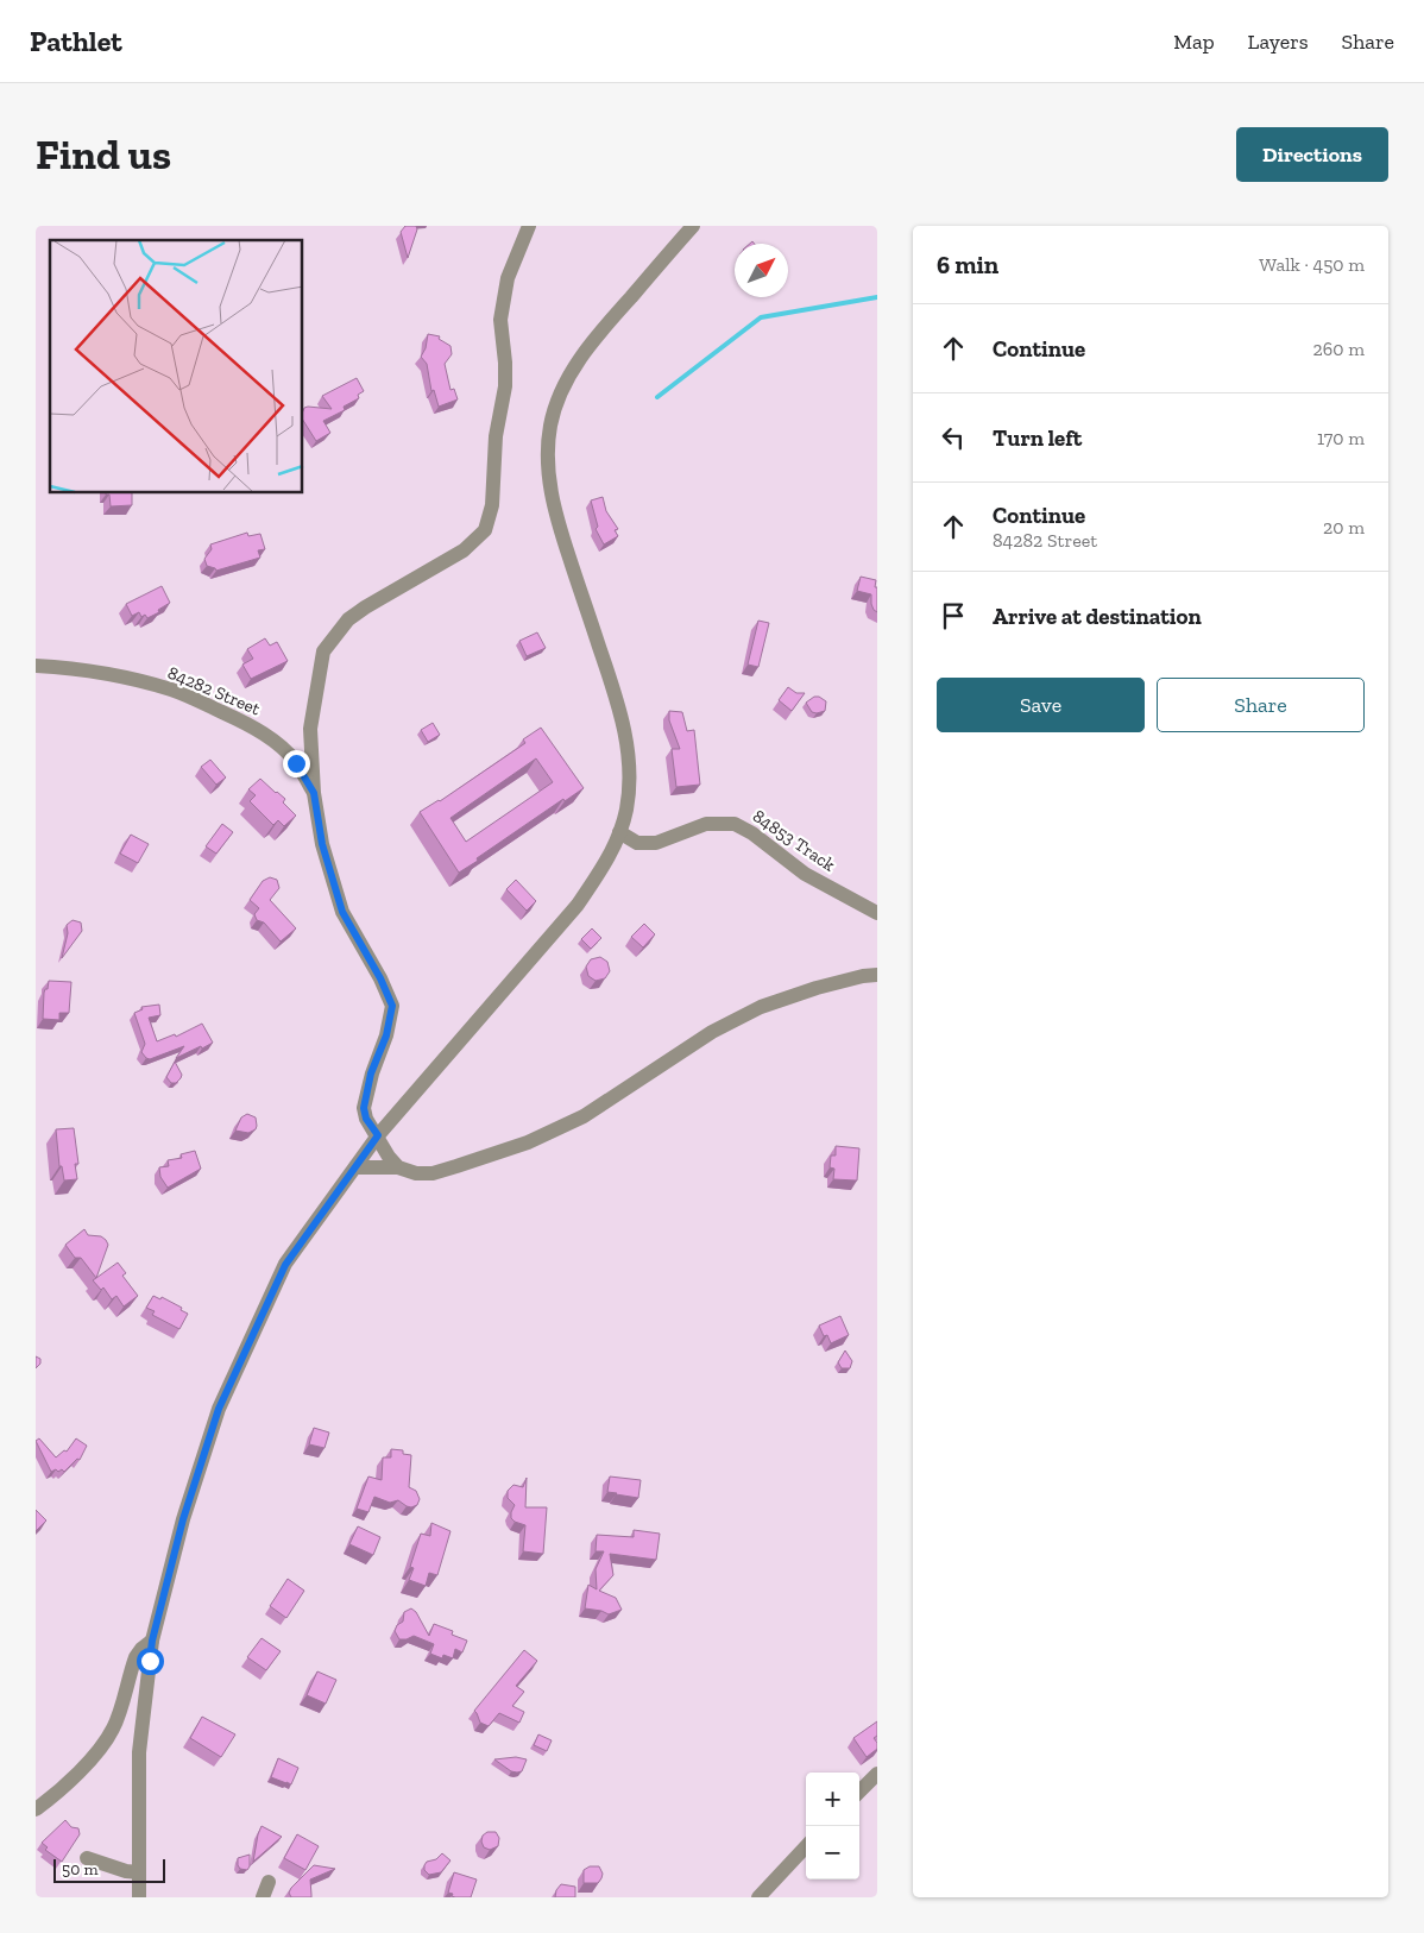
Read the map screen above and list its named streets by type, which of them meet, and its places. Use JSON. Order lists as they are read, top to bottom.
{
  "streets": {
    "street": ["84282 Street", "84853 Track"]
  },
  "scale_bar": "50 m",
  "north": "top right",
  "page": {
    "header": "Pathlet",
    "nav": ["Map", "Layers", "Share"],
    "buttons": [
      "Directions",
      ["Save", "Share"]
    ],
    "title": "Find us",
    "heading": ["6 min", "Walk · 450 m"],
    "list": [
      ["Continue", "260 m"],
      ["Turn left", "170 m"],
      ["Continue", "84282 Street", "20 m"],
      "Arrive at destination"
    ],
    "map_buttons": ["+", "−"],
    "scale": "50 m"
  }
}
